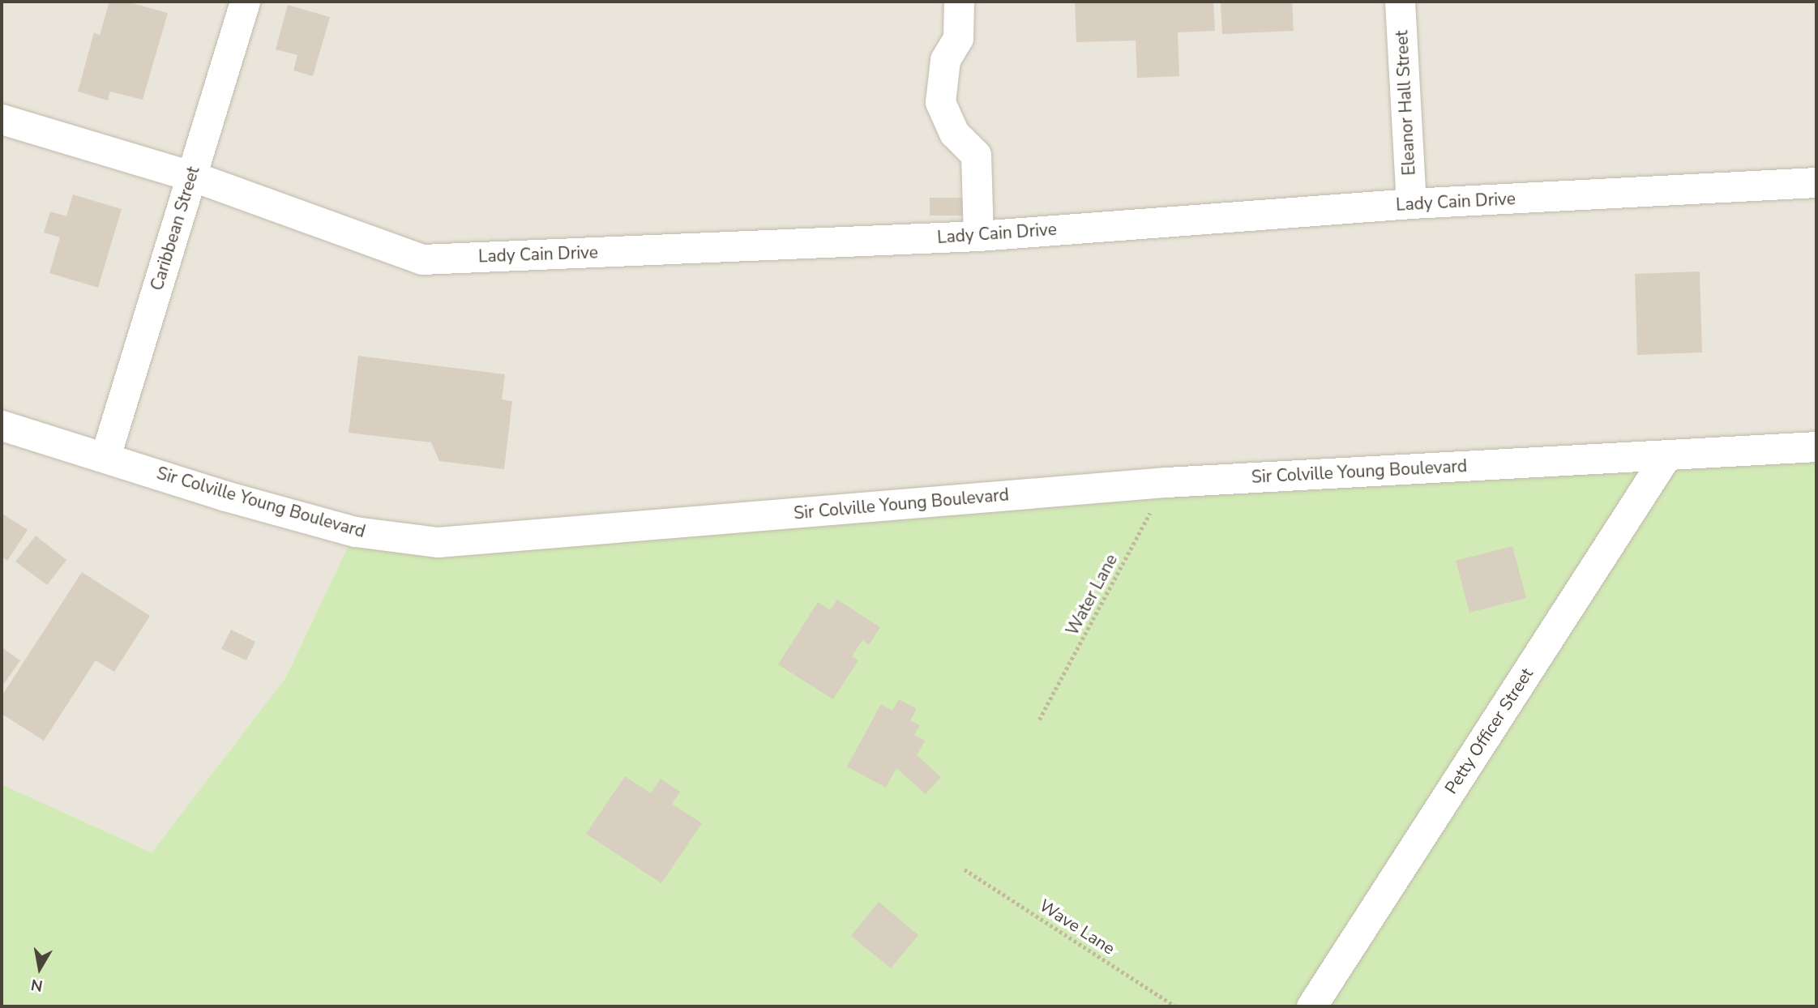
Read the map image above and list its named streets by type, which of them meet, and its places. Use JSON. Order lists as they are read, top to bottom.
{
  "streets": {
    "street": [
      "Eleanor Hall Street",
      "Lady Cain Drive",
      "Caribbean Street",
      "Sir Colville Young Boulevard",
      "Petty Officer Street"
    ],
    "path": ["Water Lane", "Wave Lane"]
  },
  "crossings": [
    ["Eleanor Hall Street", "Lady Cain Drive"],
    ["Lady Cain Drive", "Caribbean Street"],
    ["Caribbean Street", "Sir Colville Young Boulevard"],
    ["Sir Colville Young Boulevard", "Water Lane"],
    ["Sir Colville Young Boulevard", "Petty Officer Street"]
  ],
  "north": "bottom"
}
